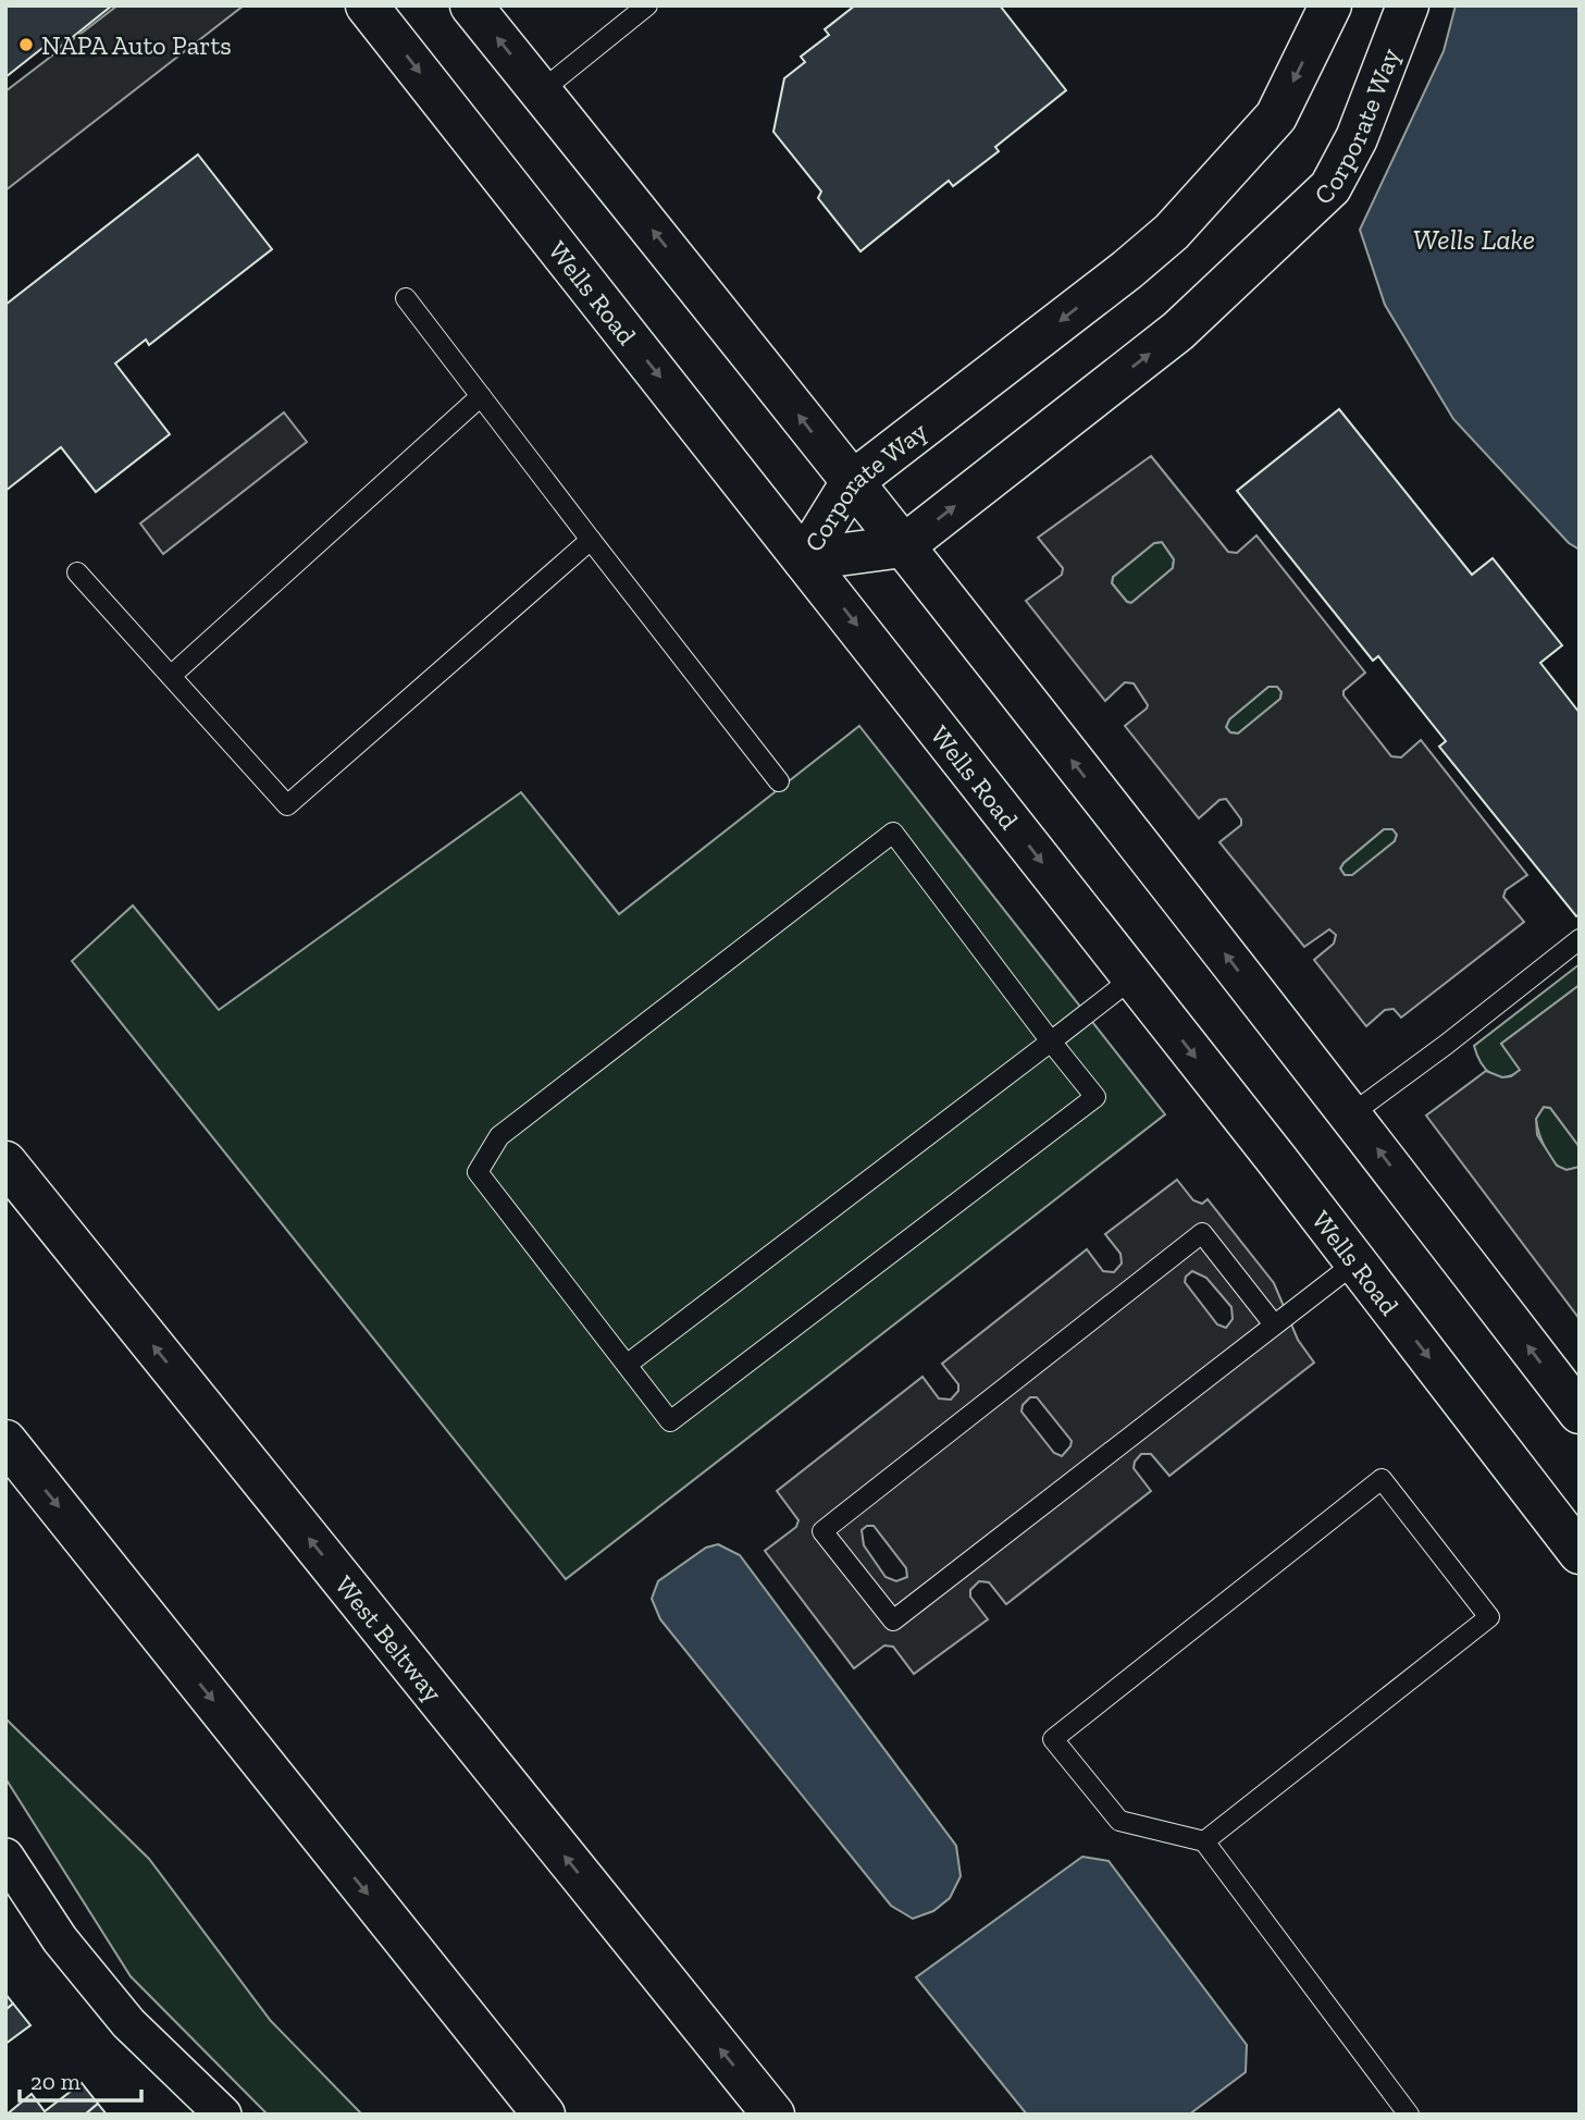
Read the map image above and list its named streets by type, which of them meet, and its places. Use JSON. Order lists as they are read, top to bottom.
{
  "streets": {
    "main road": ["Corporate Way", "Wells Road", "West Beltway"]
  },
  "crossings": [
    ["Corporate Way", "Wells Road"]
  ],
  "water": ["Wells Lake"],
  "places": ["NAPA Auto Parts"],
  "scale_bar": "20 m"
}
